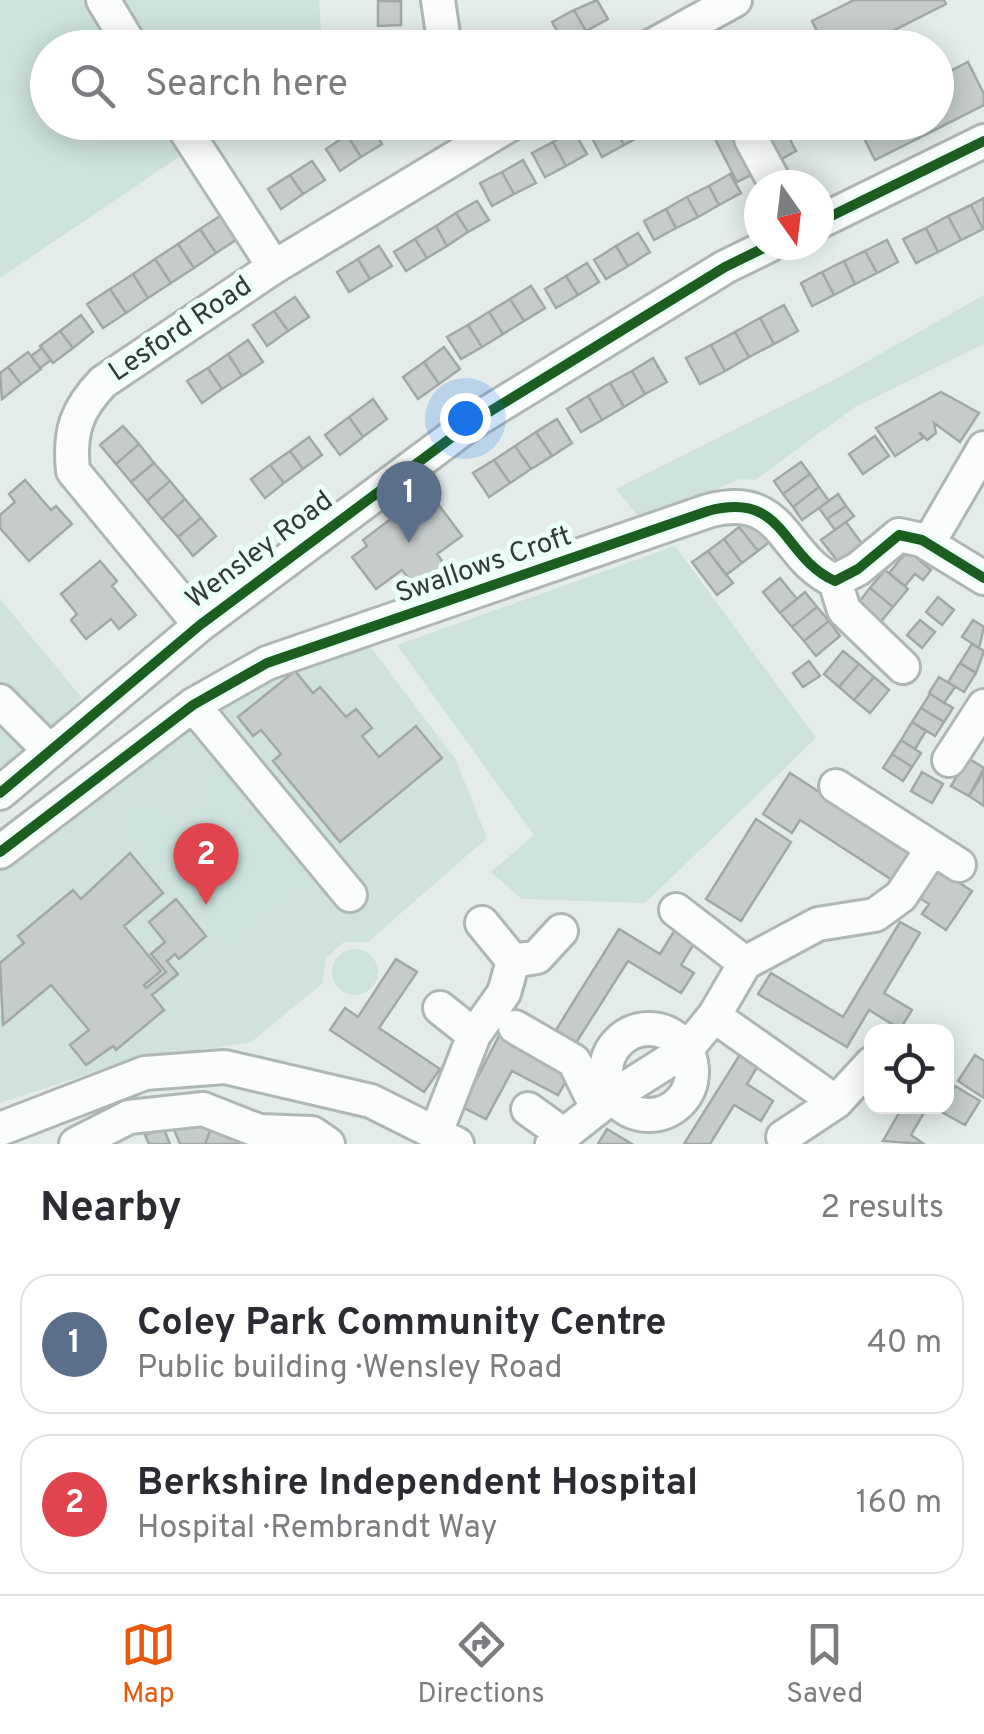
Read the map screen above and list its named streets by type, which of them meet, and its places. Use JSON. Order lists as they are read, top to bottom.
{
  "streets": {
    "street": ["Lesford Road", "Wensley Road", "Swallows Croft"]
  },
  "crossings": [
    ["Lesford Road", "Wensley Road"]
  ],
  "north": "bottom",
  "page": {
    "search": "Search here",
    "pins": ["1", "2"],
    "heading": ["Nearby", "2 results"],
    "list": [
      {
        "mark": "1",
        "name": "Coley Park Community Centre",
        "note": "Public building · Wensley Road",
        "value": "40 m"
      },
      {
        "mark": "2",
        "name": "Berkshire Independent Hospital",
        "note": "Hospital · Rembrandt Way",
        "value": "160 m"
      }
    ],
    "nav": ["Map", "Directions", "Saved"]
  }
}
